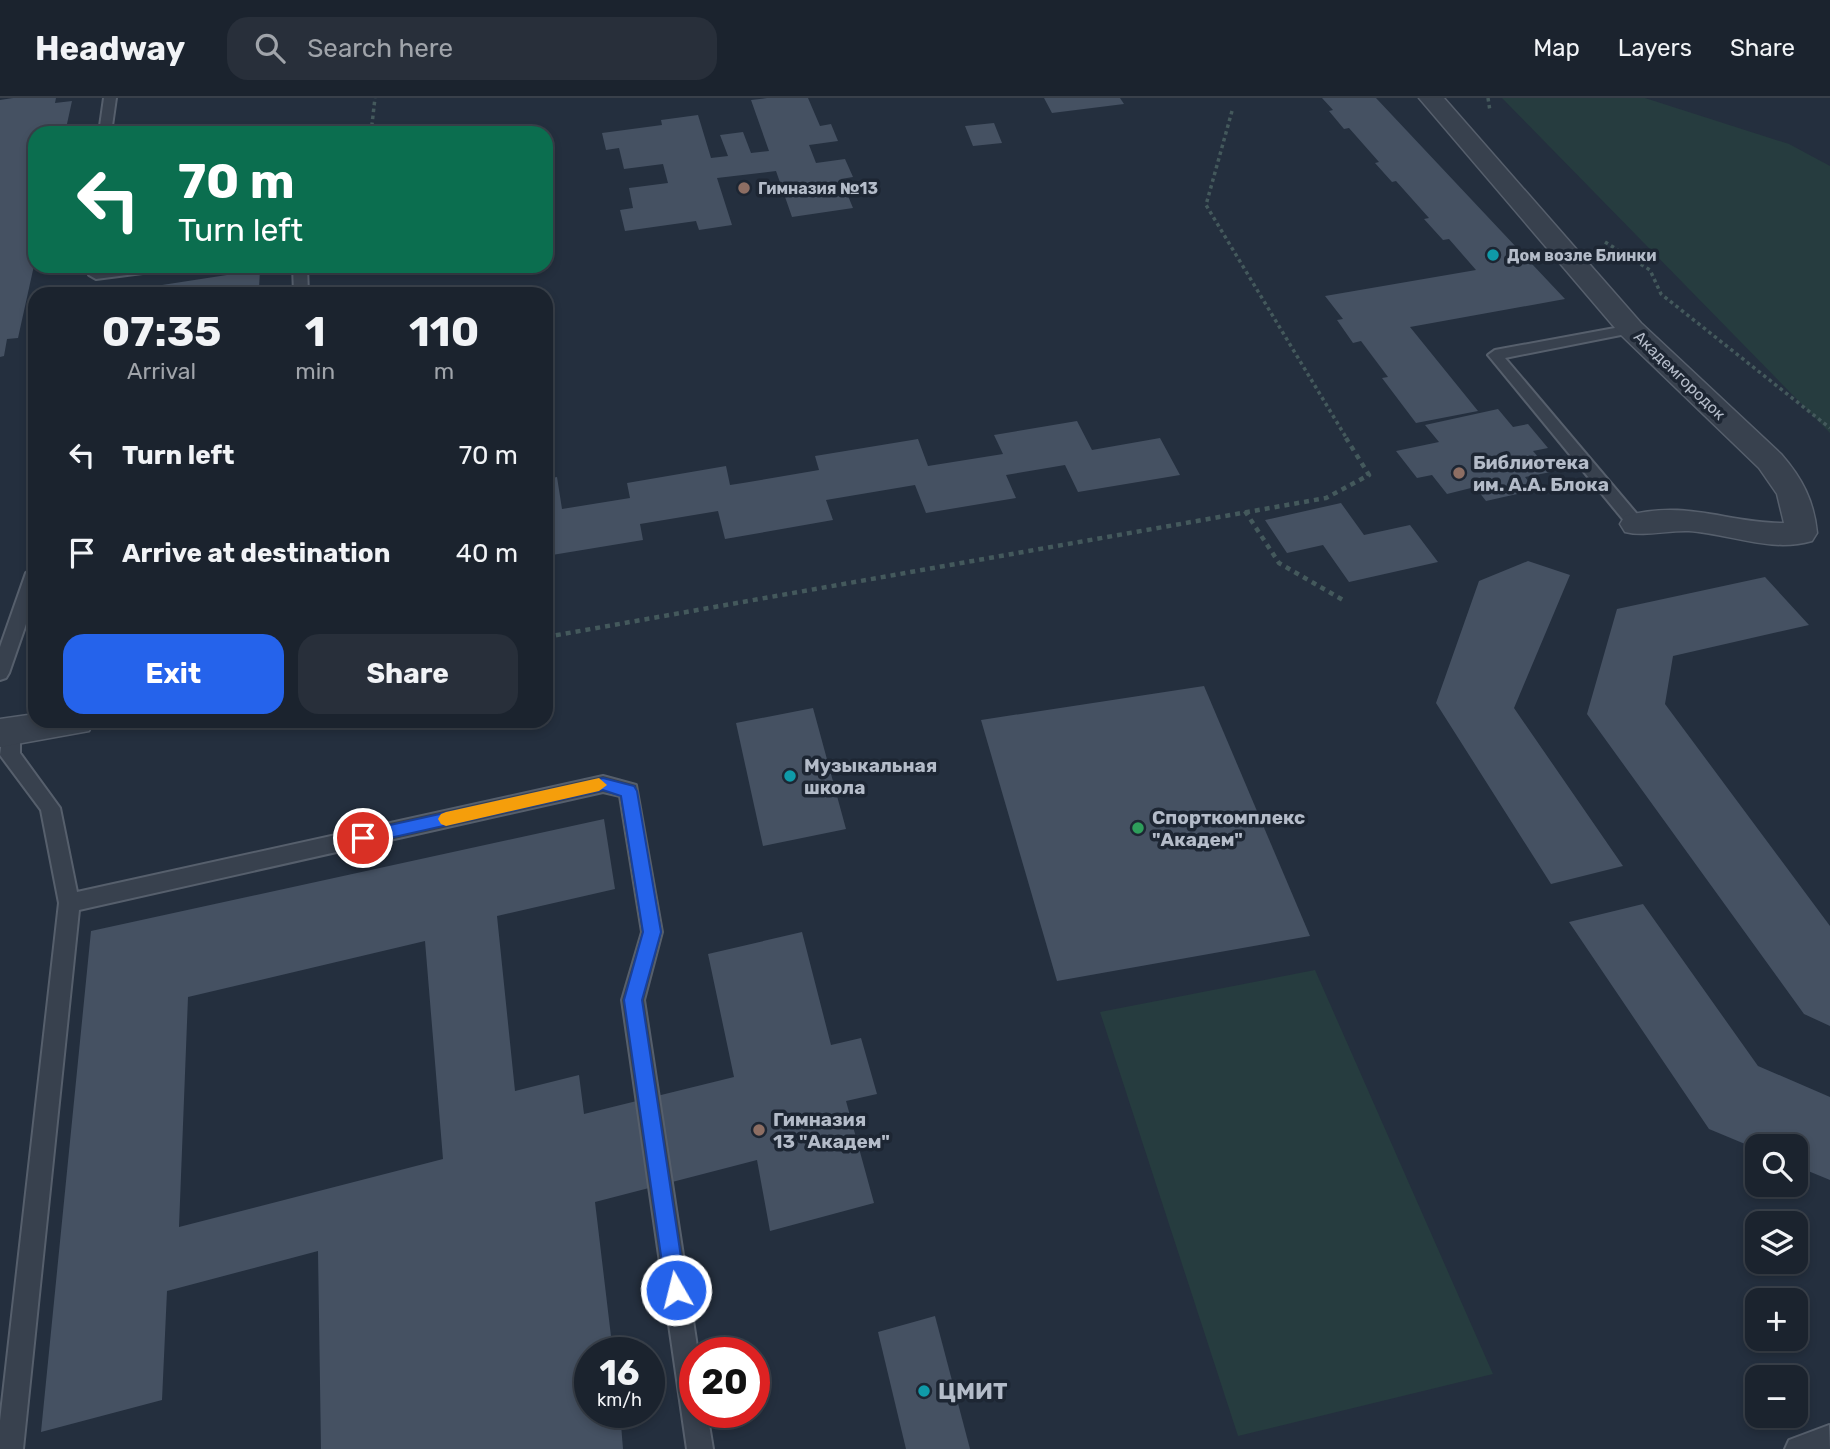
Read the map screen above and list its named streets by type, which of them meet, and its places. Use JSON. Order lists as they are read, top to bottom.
{
  "streets": {
    "street": ["Академгородок"]
  },
  "places": [
    "Гимназия №13",
    "Дом возле Блинки",
    "Библиотека им. А.А. Блока",
    "Музыкальная школа",
    "Спорткомплекс \"Академ\"",
    "Гимназия 13 \"Академ\"",
    "ЦМИТ"
  ],
  "page": {
    "header": "Headway",
    "search": "Search here",
    "nav": ["Map", "Layers", "Share"],
    "turn": ["70 m", "Turn left"],
    "eta": [
      "07:35",
      "Arrival",
      "1",
      "min",
      "110",
      "m"
    ],
    "list": [
      {
        "name": "Turn left",
        "value": "70 m"
      },
      {
        "name": "Arrive at destination",
        "value": "40 m"
      }
    ],
    "buttons": ["Exit", "Share"],
    "map_buttons": ["+", "−"],
    "speed": "16 km/h",
    "limit": "20"
  }
}
